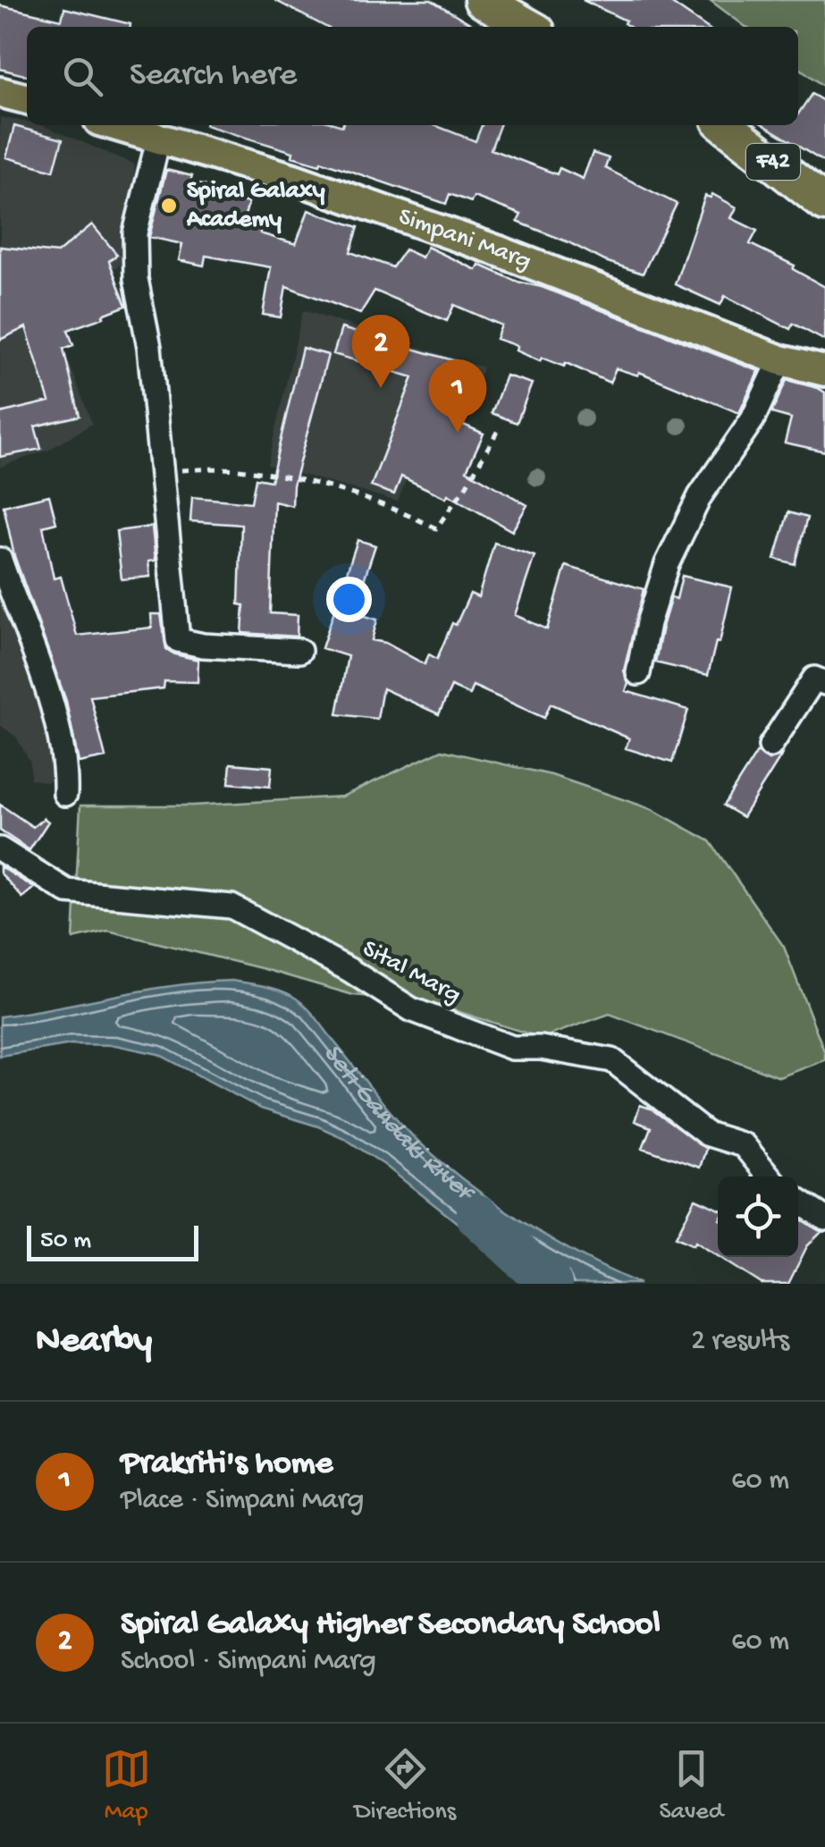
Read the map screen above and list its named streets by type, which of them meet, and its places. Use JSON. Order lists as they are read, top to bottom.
{
  "streets": {
    "highway": ["F42"],
    "main road": ["Simpani Marg"],
    "street": ["Sital Marg"]
  },
  "water": ["Seti Gandaki River"],
  "places": ["Spiral Galaxy Academy"],
  "scale_bar": "50 m",
  "page": {
    "search": "Search here",
    "pins": ["2", "1"],
    "scale": "50 m",
    "heading": ["Nearby", "2 results"],
    "list": [
      {
        "mark": "1",
        "name": "Prakriti's home",
        "note": "Place · Simpani Marg",
        "value": "60 m"
      },
      {
        "mark": "2",
        "name": "Spiral Galaxy Higher Secondary School",
        "note": "School · Simpani Marg",
        "value": "60 m"
      }
    ],
    "nav": ["Map", "Directions", "Saved"]
  }
}
